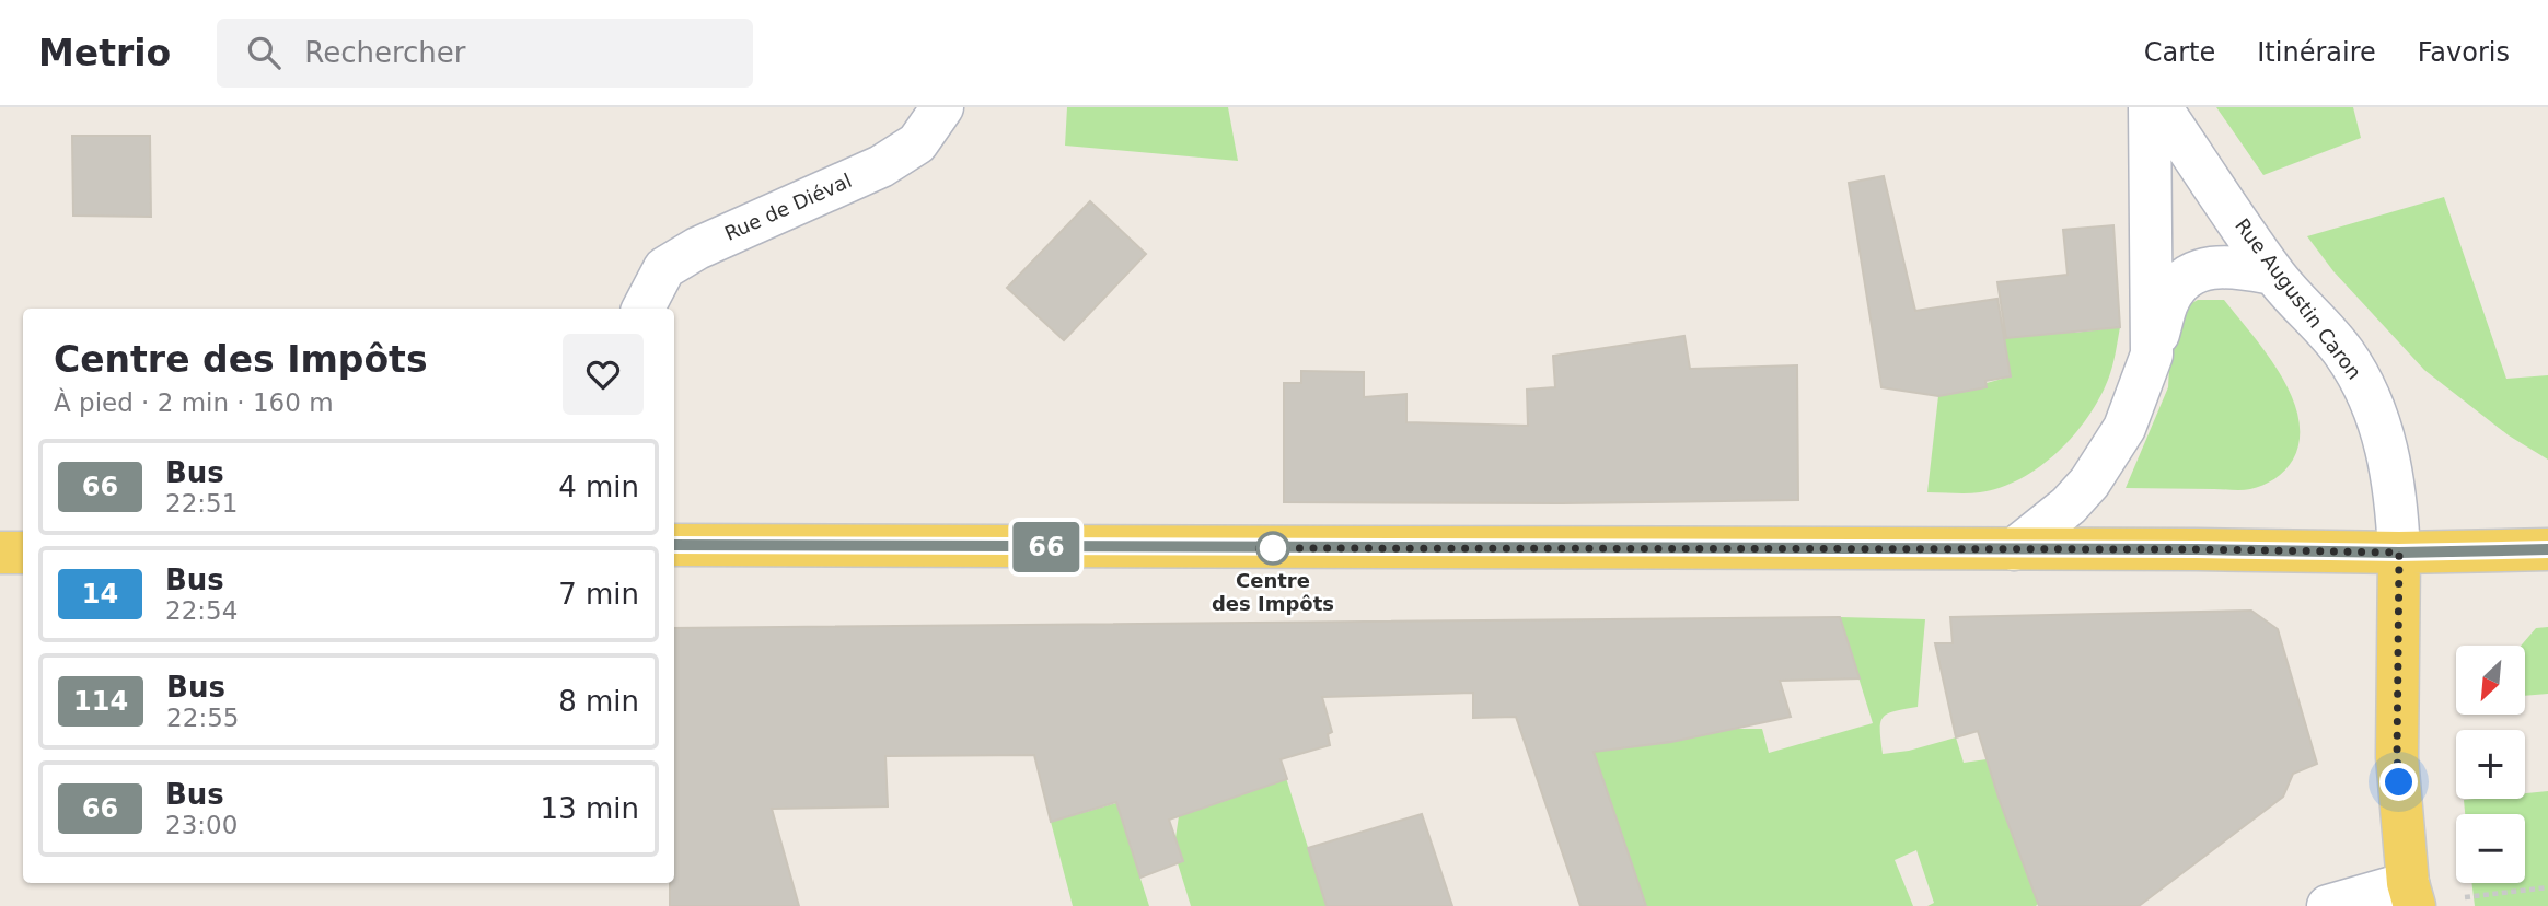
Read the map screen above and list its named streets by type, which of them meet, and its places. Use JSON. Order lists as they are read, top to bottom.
{
  "streets": {
    "street": ["Rue de Diéval", "Rue Augustin Caron"]
  },
  "places": ["Centre des Impôts"],
  "lines": ["bus line 66"],
  "north": "bottom left",
  "page": {
    "header": "Metrio",
    "search": "Rechercher",
    "nav": ["Carte", "Itinéraire", "Favoris"],
    "on_map": "66",
    "heading": ["Centre des Impôts", "À pied · 2 min · 160 m"],
    "list": [
      {
        "mark": "66",
        "name": "Bus",
        "note": "22:51",
        "value": "4 min"
      },
      {
        "mark": "14",
        "name": "Bus",
        "note": "22:54",
        "value": "7 min"
      },
      {
        "mark": "114",
        "name": "Bus",
        "note": "22:55",
        "value": "8 min"
      },
      {
        "mark": "66",
        "name": "Bus",
        "note": "23:00",
        "value": "13 min"
      }
    ],
    "map_buttons": ["+", "−"]
  }
}
